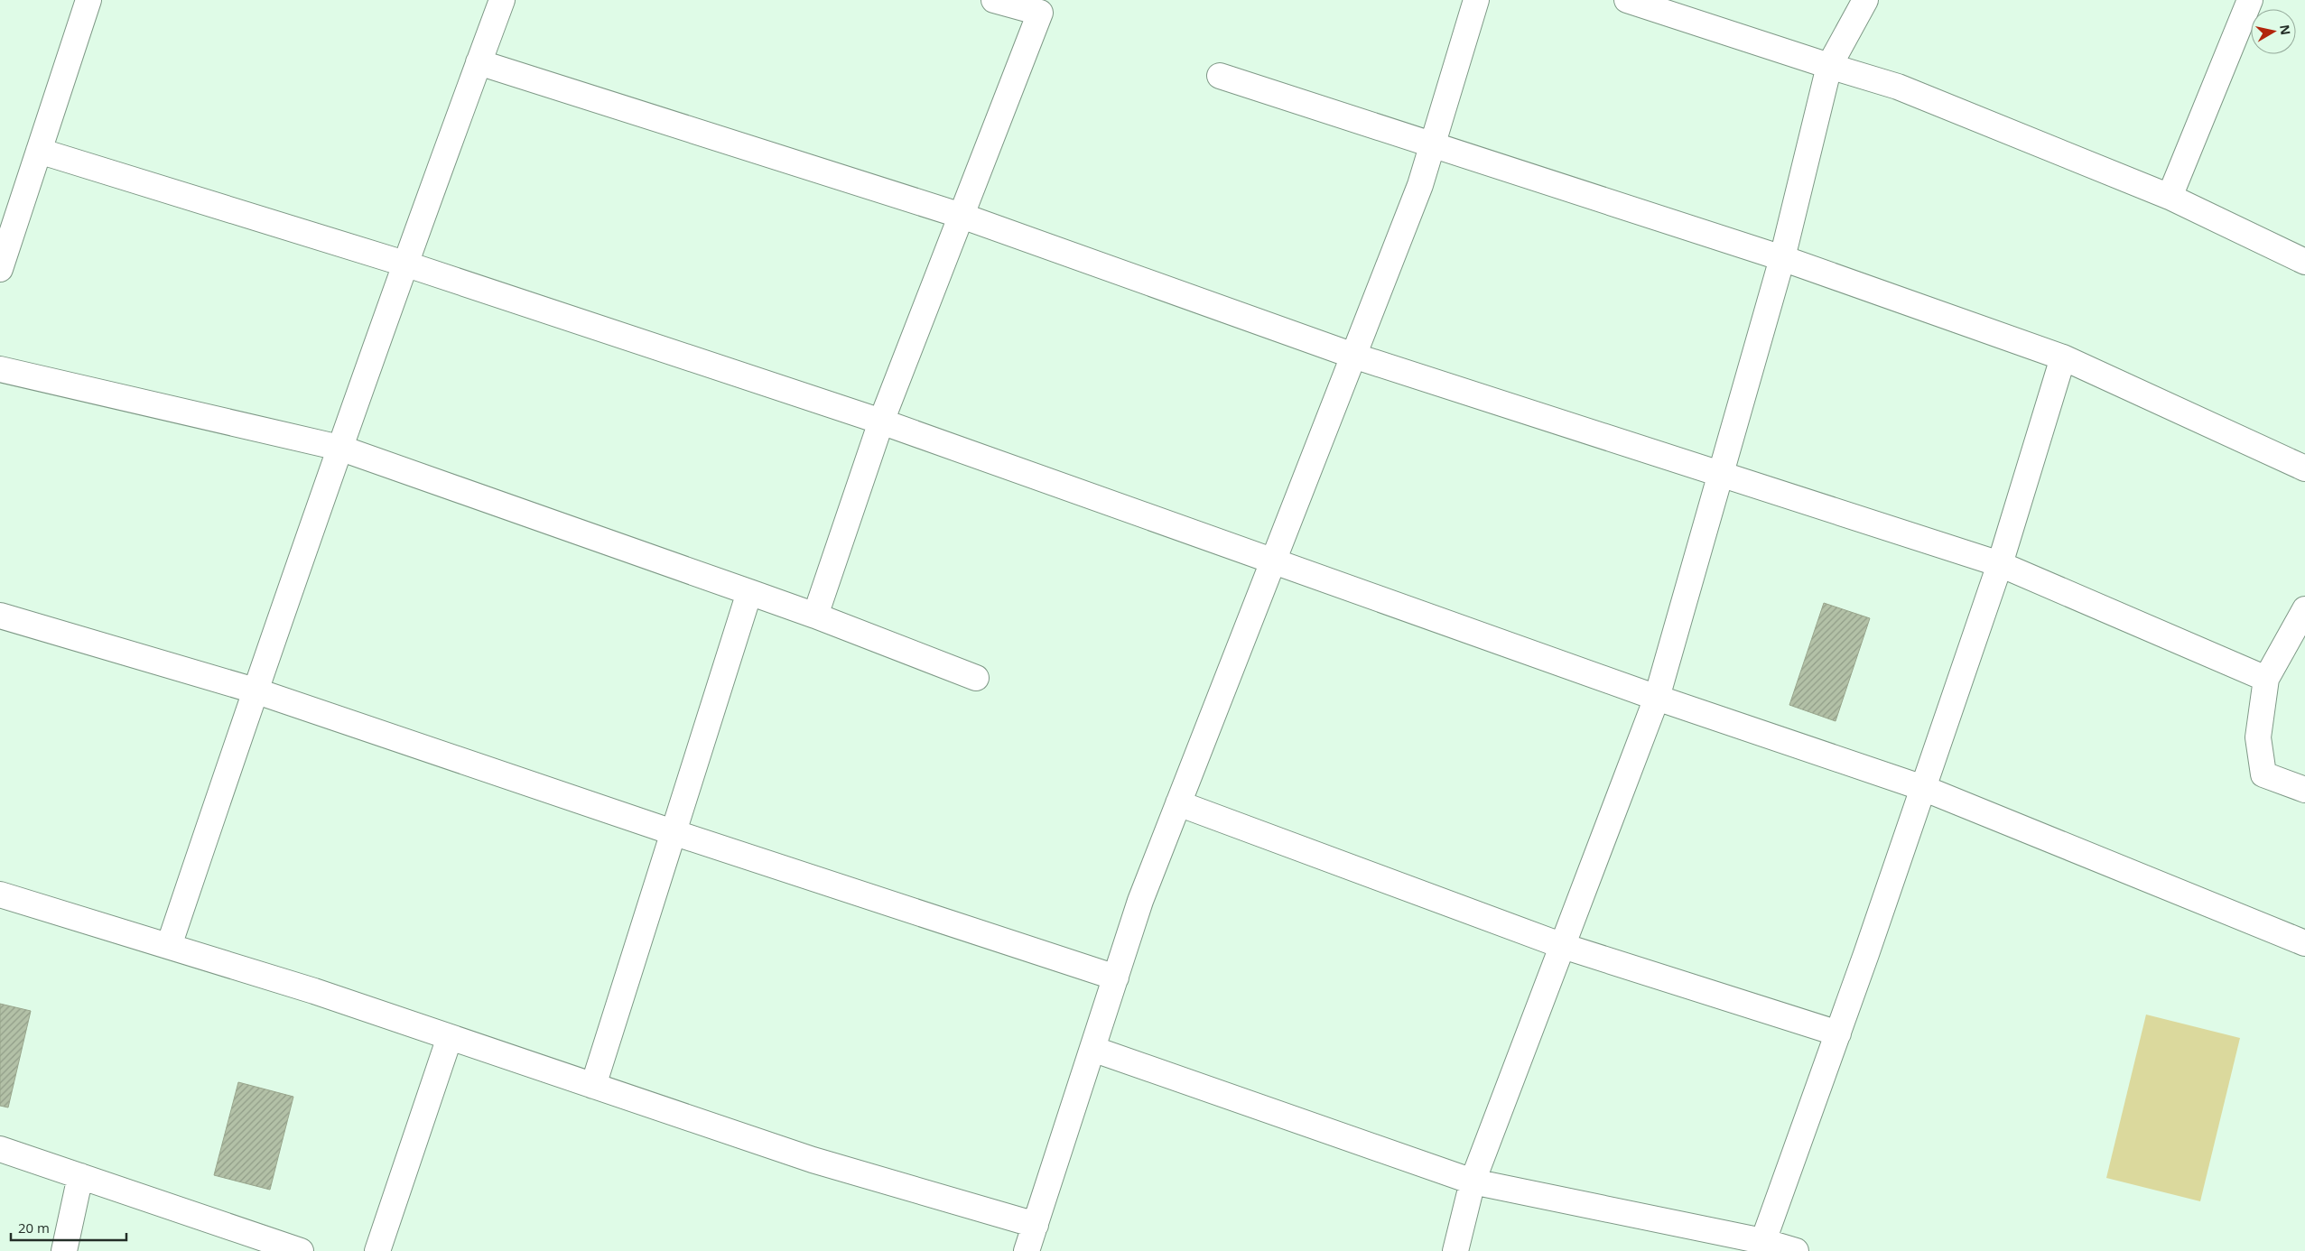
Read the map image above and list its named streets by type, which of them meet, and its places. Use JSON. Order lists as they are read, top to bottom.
{
  "scale_bar": "20 m",
  "north": "right"
}
